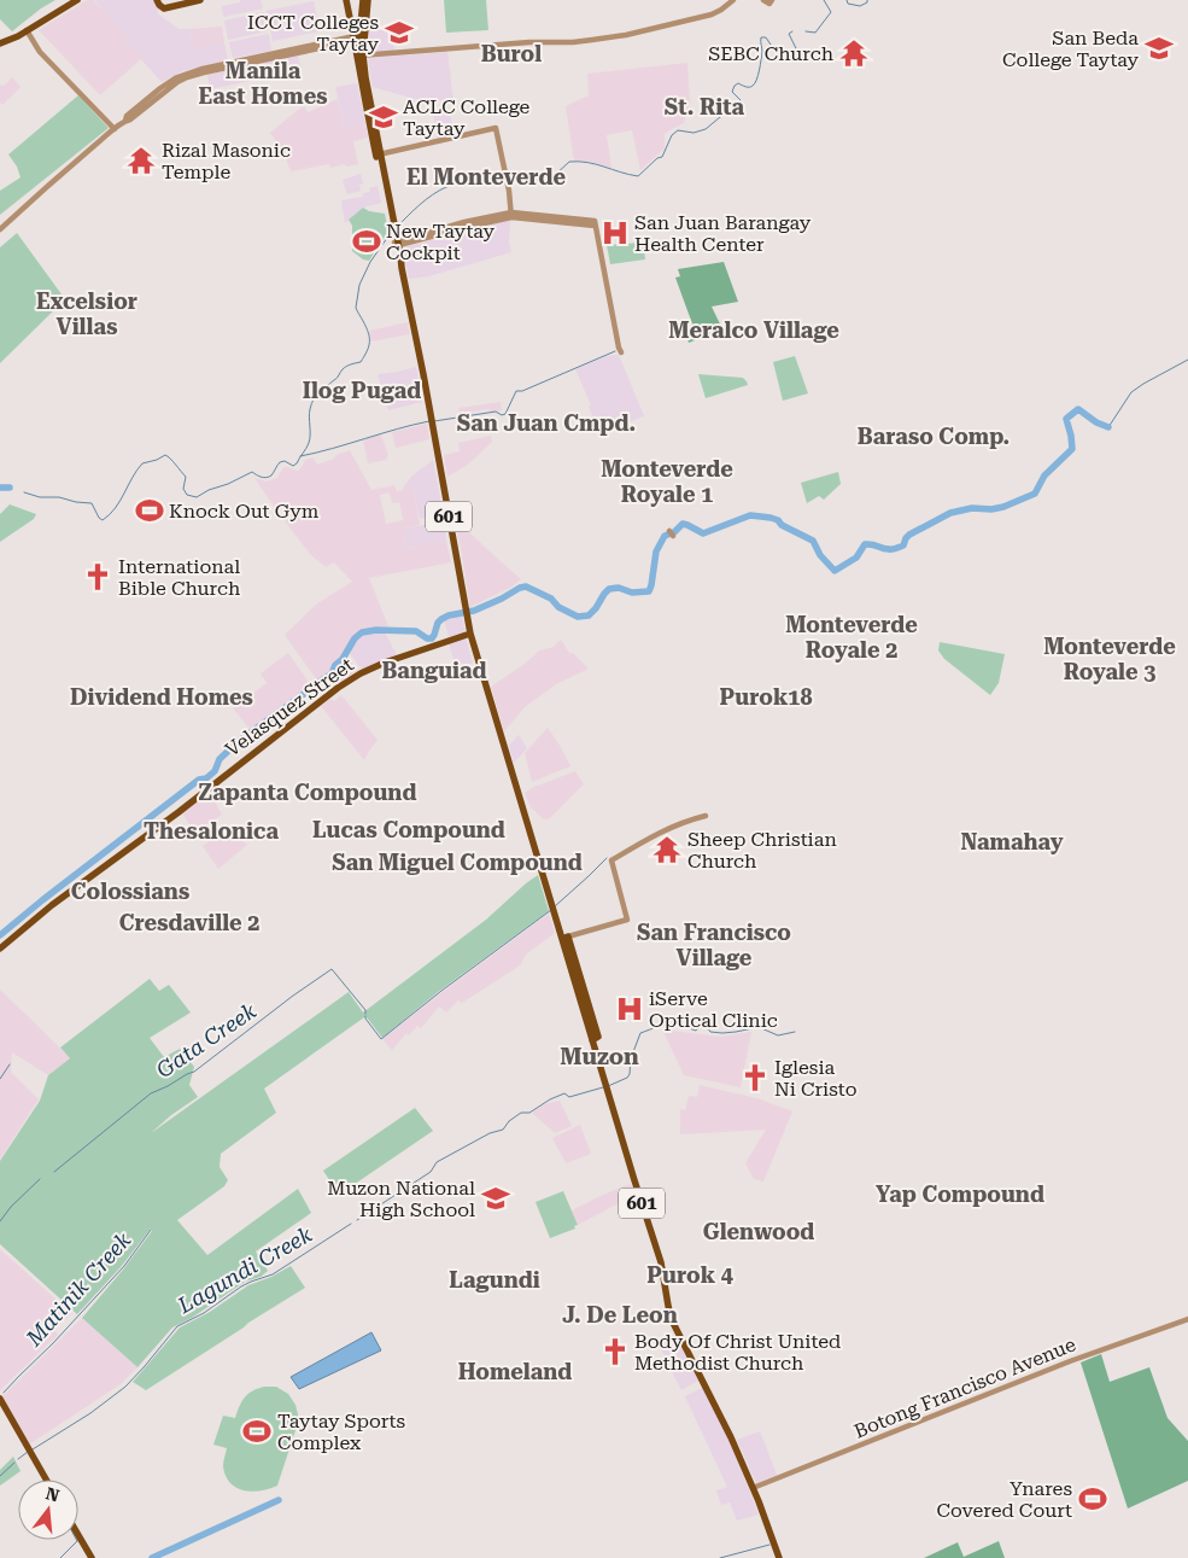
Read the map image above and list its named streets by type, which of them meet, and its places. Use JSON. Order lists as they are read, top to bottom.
{
  "streets": {
    "main road": ["601", "Velasquez Street"],
    "street": ["Botong Francisco Avenue"]
  },
  "crossings": [
    ["601", "Velasquez Street"],
    ["601", "Botong Francisco Avenue"]
  ],
  "districts": [
    "Burol",
    "Manila East Homes",
    "St. Rita",
    "El Monteverde",
    "Excelsior Villas",
    "Meralco Village",
    "Ilog Pugad",
    "San Juan Cmpd.",
    "Baraso Comp.",
    "Monteverde Royale 1",
    "Monteverde Royale 2",
    "Monteverde Royale 3",
    "Banguiad",
    "Dividend Homes",
    "Purok18",
    "Zapanta Compound",
    "Lucas Compound",
    "Thesalonica",
    "Namahay",
    "San Miguel Compound",
    "Colossians",
    "Cresdaville 2",
    "San Francisco Village",
    "Muzon",
    "Yap Compound",
    "Glenwood",
    "Purok 4",
    "Lagundi",
    "J. De Leon",
    "Homeland"
  ],
  "water": ["Gata Creek", "Lagundi Creek", "Matinik Creek"],
  "places": {
    "school or university": [
      "ICCT Colleges Taytay",
      "San Beda College Taytay",
      "ACLC College Taytay",
      "Muzon National High School"
    ],
    "temple": ["SEBC Church", "Rizal Masonic Temple", "Sheep Christian Church"],
    "hospital": ["San Juan Barangay Health Center", "iServe Optical Clinic"],
    "sports": [
      "New Taytay Cockpit",
      "Knock Out Gym",
      "Taytay Sports Complex",
      "Ynares Covered Court"
    ],
    "church": ["International Bible Church", "Iglesia Ni Cristo", "Body Of Christ United Methodist Church"]
  },
  "north": "top"
}
